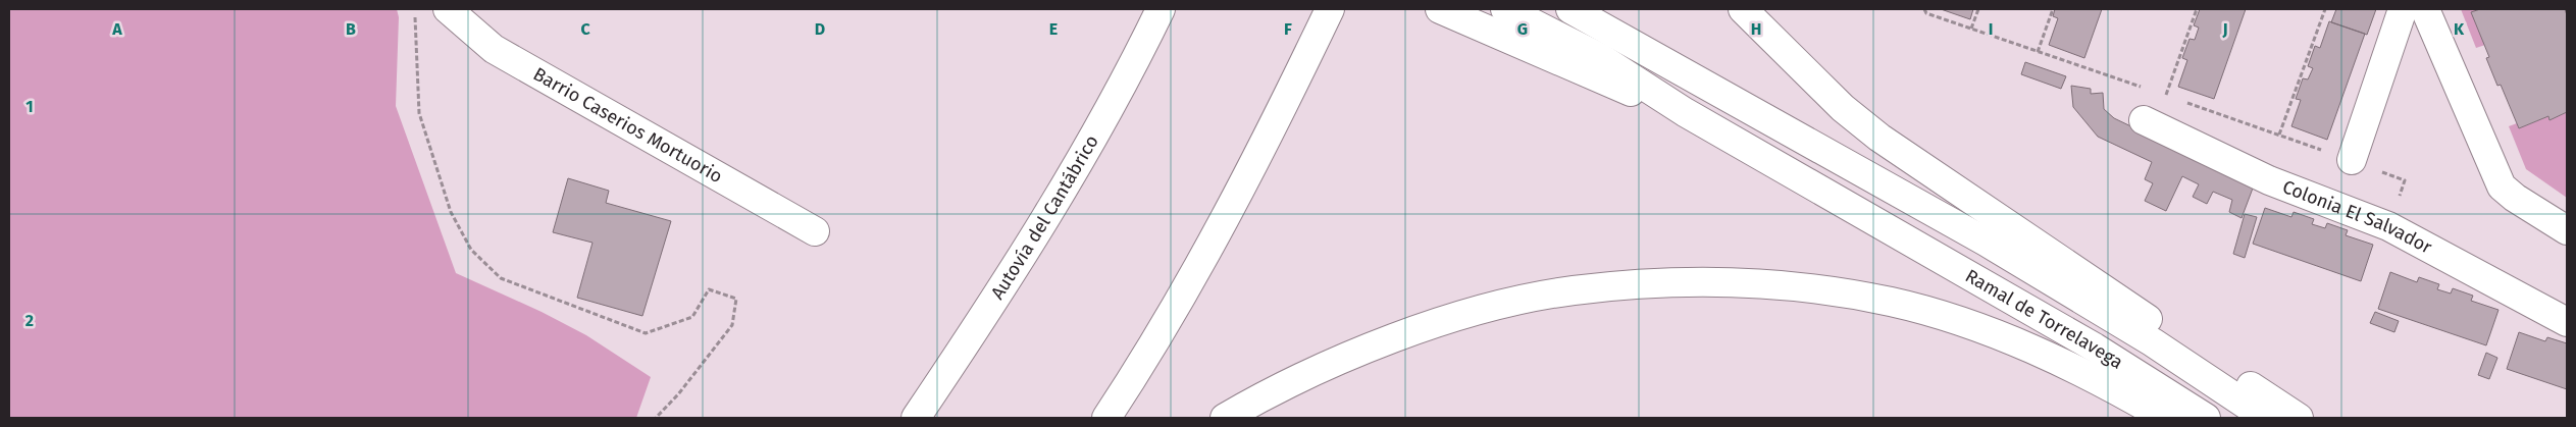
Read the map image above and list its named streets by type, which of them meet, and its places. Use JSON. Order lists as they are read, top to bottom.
{
  "streets": {
    "main road": [
      "Barrio Caserios Mortuorio",
      "Autovía del Cantábrico",
      "Colonia El Salvador",
      "Ramal de Torrelavega"
    ]
  },
  "grid": {
    "columns": [
      "A",
      "B",
      "C",
      "D",
      "E",
      "F",
      "G",
      "H",
      "I",
      "J",
      "K"
    ],
    "rows": ["1", "2"]
  }
}
